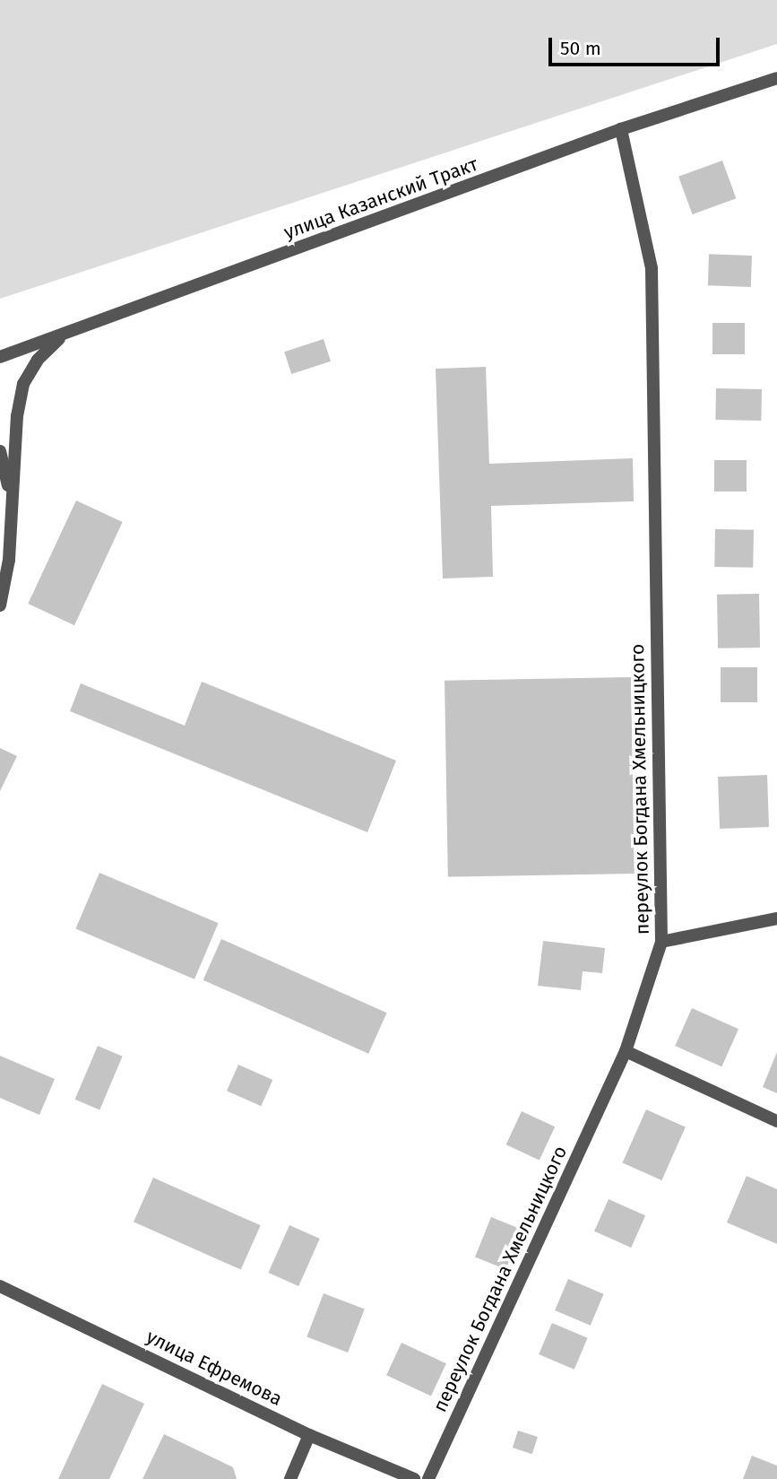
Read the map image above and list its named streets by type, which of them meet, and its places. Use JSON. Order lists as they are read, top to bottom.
{
  "streets": {
    "street": ["улица Казанский Тракт", "переулок Богдана Хмельницкого", "улица Ефремова"]
  },
  "crossings": [
    ["улица Казанский Тракт", "переулок Богдана Хмельницкого"]
  ],
  "scale_bar": "50 m"
}
